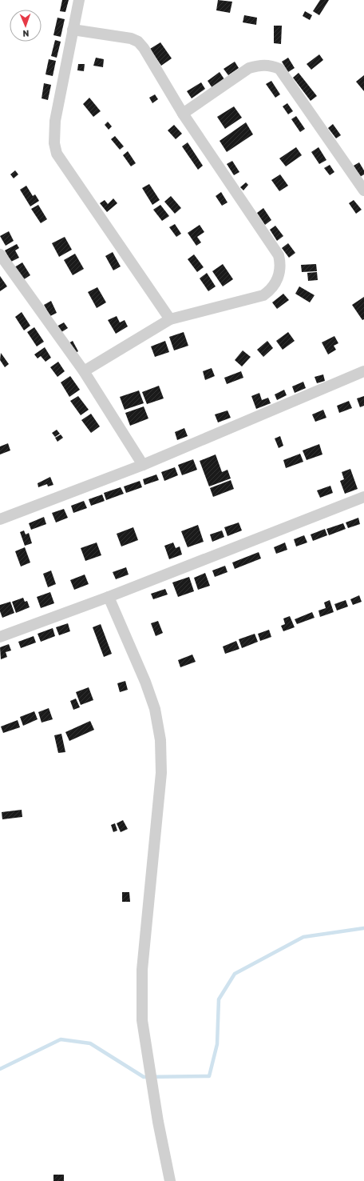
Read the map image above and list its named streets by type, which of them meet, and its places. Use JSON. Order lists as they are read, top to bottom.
{
  "north": "bottom"
}
